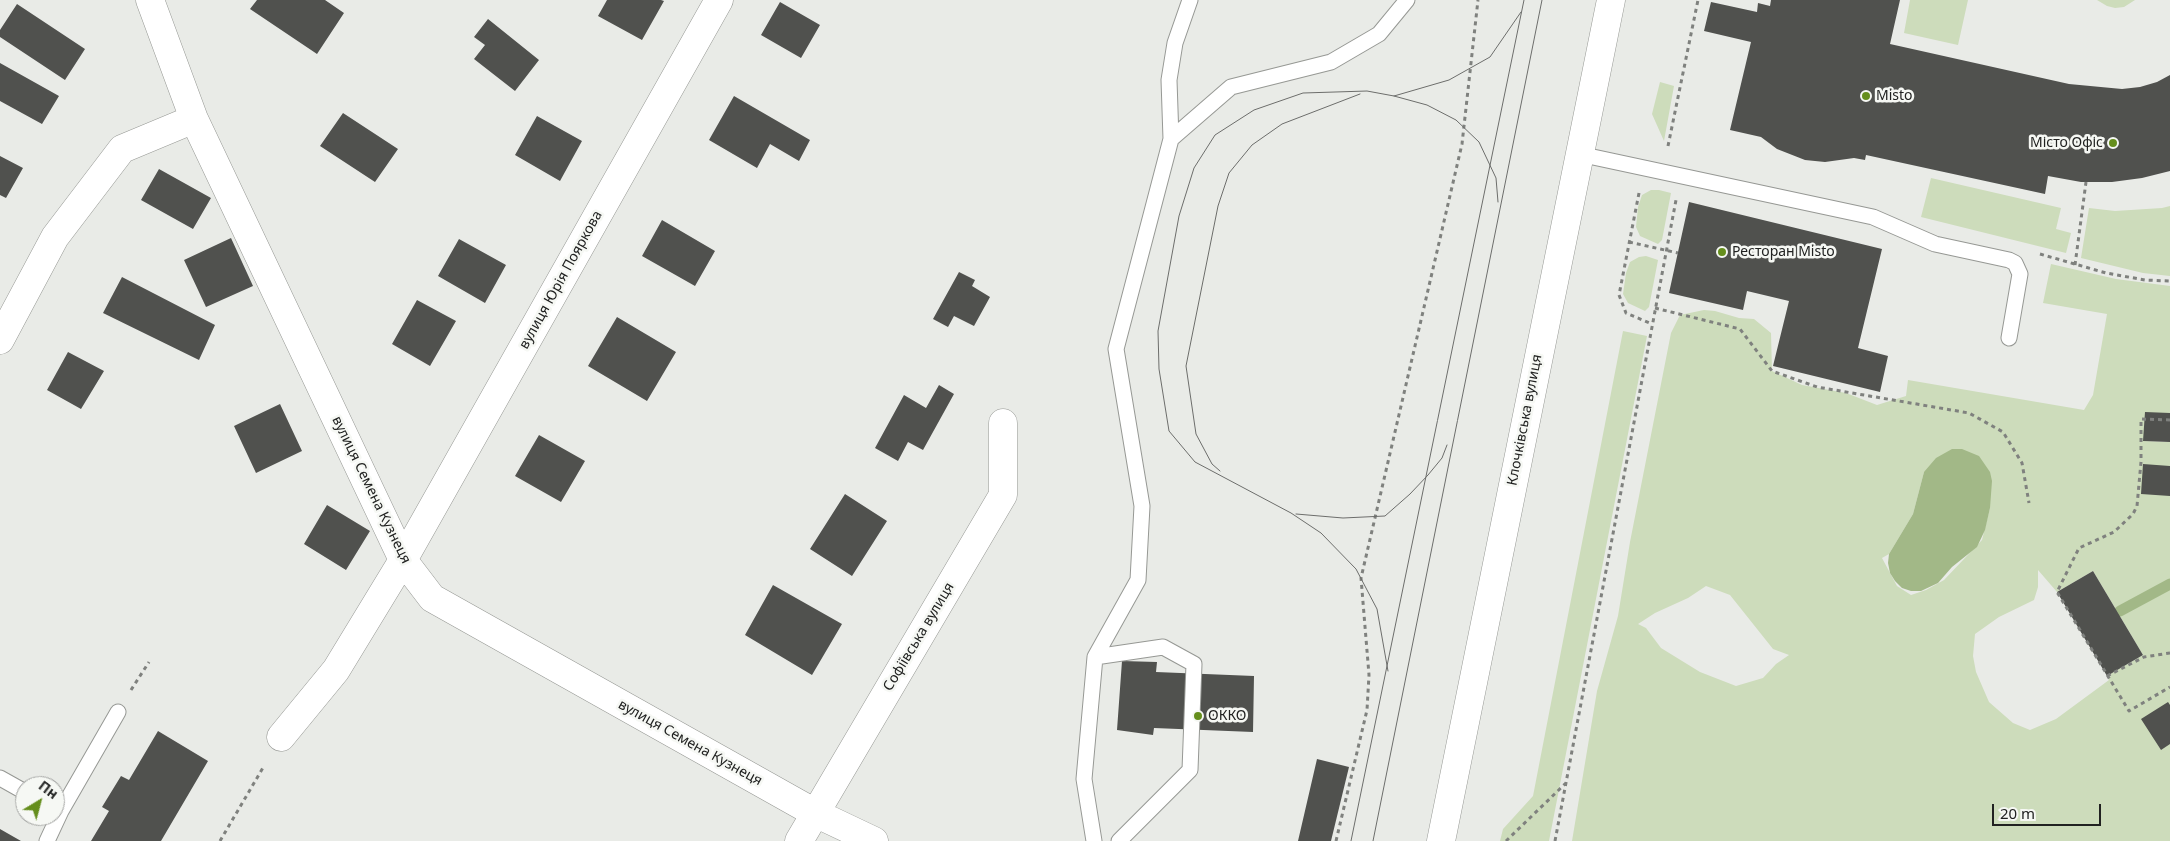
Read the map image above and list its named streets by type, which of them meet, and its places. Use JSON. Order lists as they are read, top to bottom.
{
  "streets": {
    "street": [
      "вулиця Юрія Пояркова",
      "Клочківська вулиця",
      "вулиця Семена Кузнеця",
      "Софіївська вулиця"
    ]
  },
  "crossings": [
    ["вулиця Юрія Пояркова", "вулиця Семена Кузнеця"],
    ["вулиця Семена Кузнеця", "Софіївська вулиця"]
  ],
  "places": [
    "Misto",
    "Місто Офіс",
    "Ресторан Misto",
    "ОККО"
  ],
  "scale_bar": "20 m",
  "north": "top right"
}
